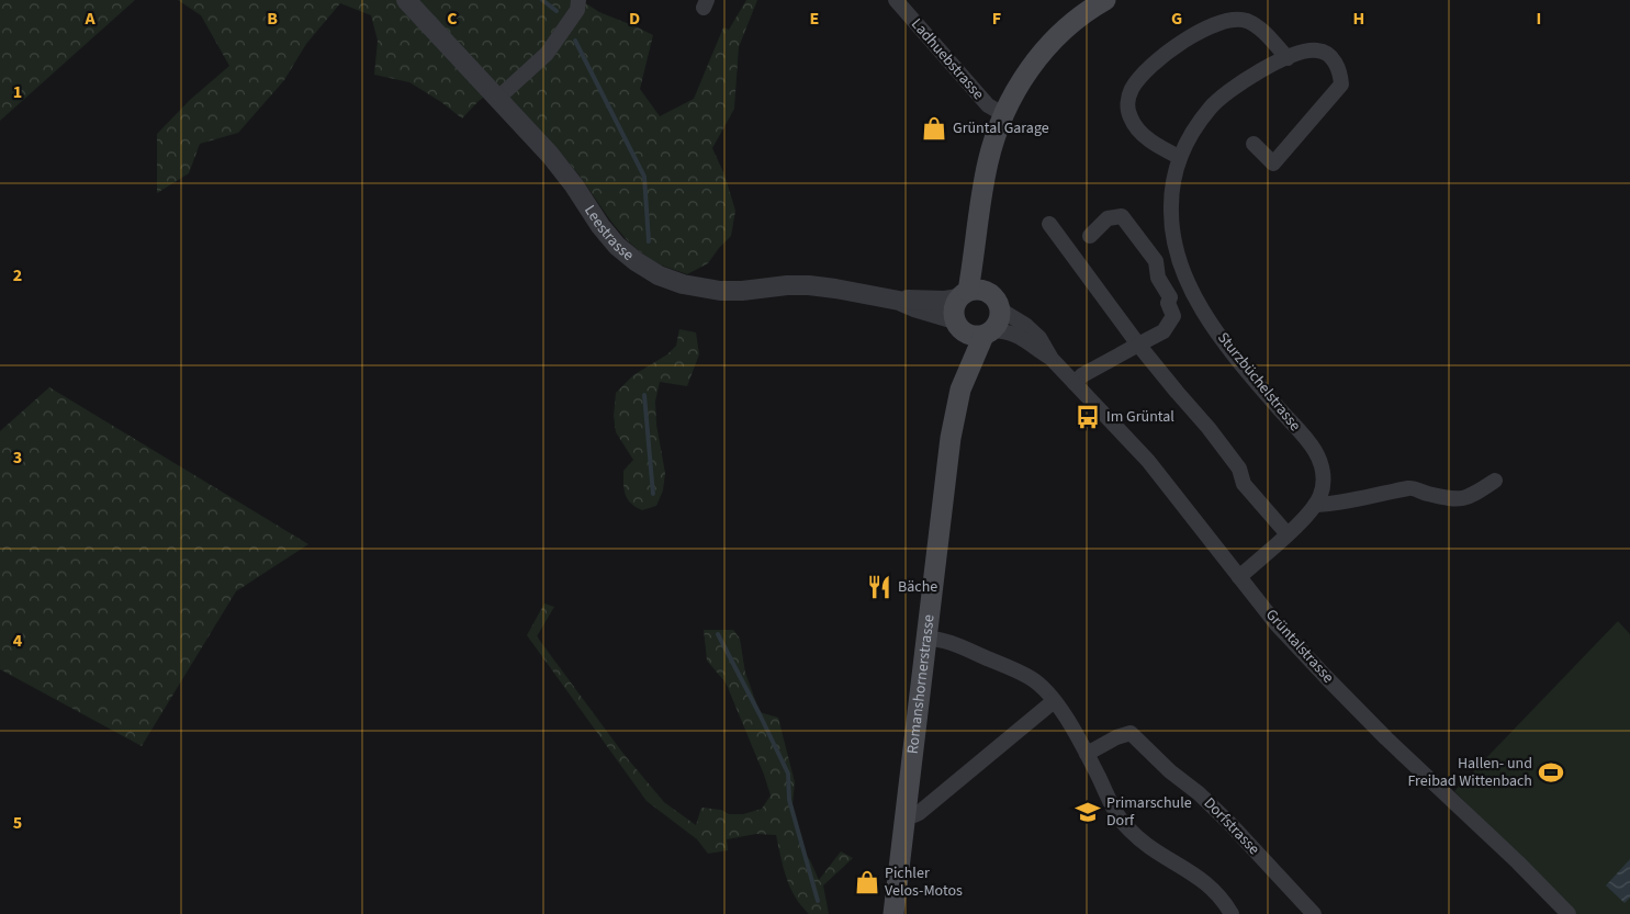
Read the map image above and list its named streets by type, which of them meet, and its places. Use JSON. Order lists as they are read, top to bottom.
{
  "streets": {
    "main road": ["Romanshornerstrasse"],
    "street": [
      "Ladhuebstrasse",
      "Leestrasse",
      "Sturzbüchelstrasse",
      "Grüntalstrasse",
      "Dorfstrasse"
    ]
  },
  "crossings": [
    ["Leestrasse", "Grüntalstrasse"],
    ["Leestrasse", "Romanshornerstrasse"],
    ["Sturzbüchelstrasse", "Grüntalstrasse"],
    ["Grüntalstrasse", "Romanshornerstrasse"]
  ],
  "places": {
    "shop": ["Grüntal Garage", "Pichler Velos-Motos"],
    "bus stop": ["Im Grüntal"],
    "restaurant": ["Bäche"],
    "sports": ["Hallen- und Freibad Wittenbach"],
    "school or university": ["Primarschule Dorf"]
  },
  "grid": {
    "columns": [
      "A",
      "B",
      "C",
      "D",
      "E",
      "F",
      "G",
      "H",
      "I"
    ],
    "rows": [
      "1",
      "2",
      "3",
      "4",
      "5"
    ]
  }
}
